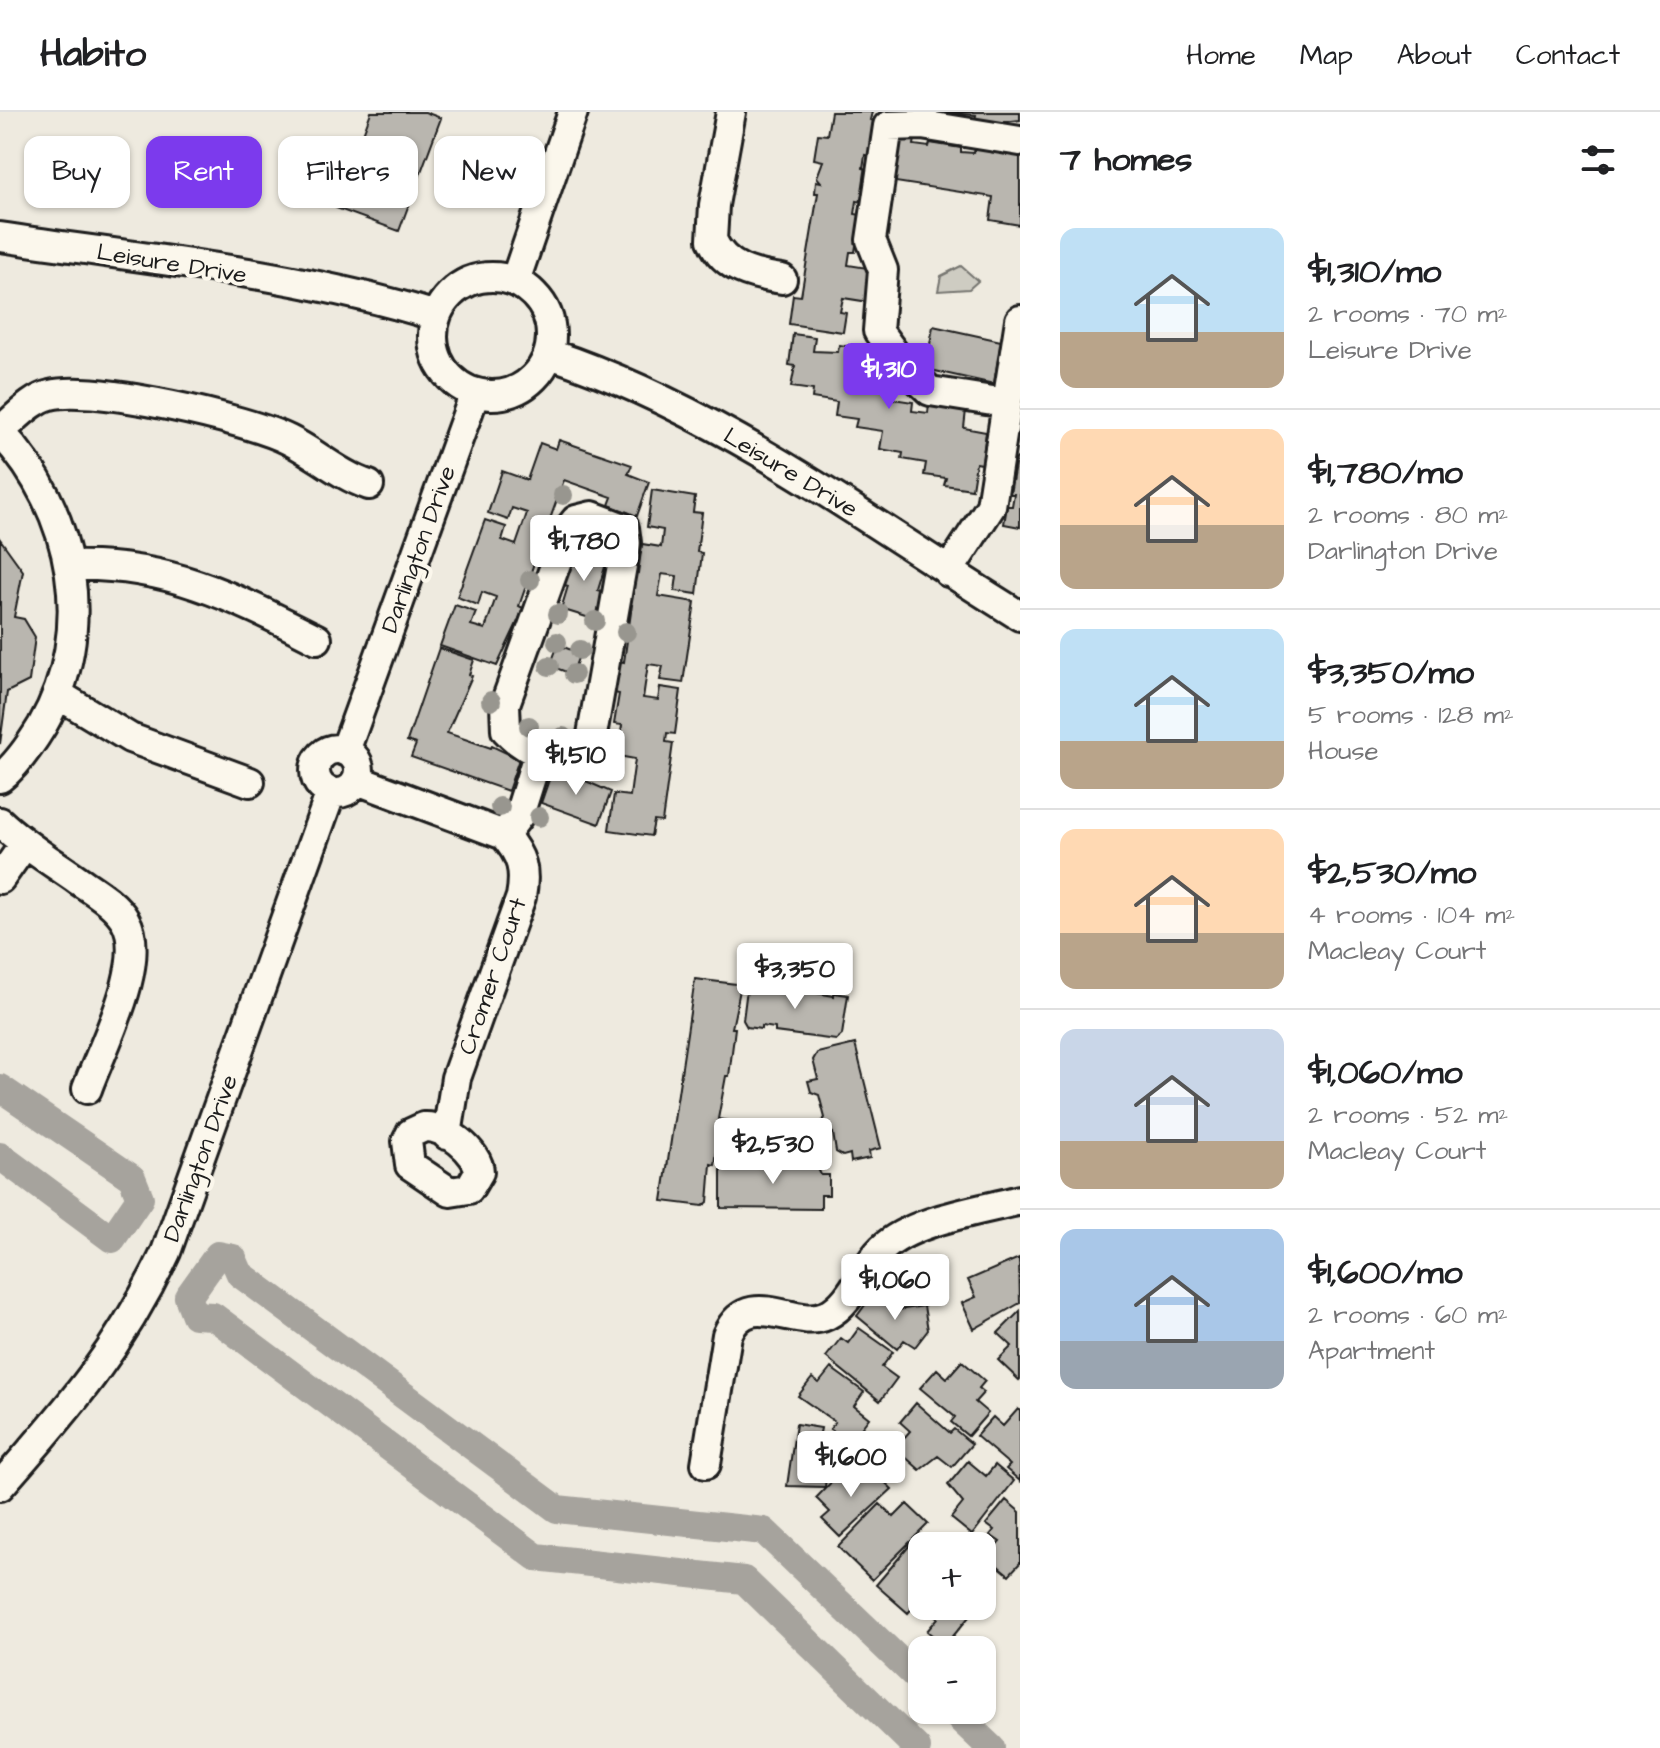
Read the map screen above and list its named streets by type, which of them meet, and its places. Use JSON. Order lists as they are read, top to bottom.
{
  "streets": {
    "street": ["Leisure Drive", "Darlington Drive", "Cromer Court"]
  },
  "crossings": [
    ["Leisure Drive", "Darlington Drive"]
  ],
  "page": {
    "header": "Habito",
    "nav": [
      "Home",
      "Map",
      "About",
      "Contact"
    ],
    "heading": "7 homes",
    "chip": [
      "Buy",
      "Rent",
      "Filters",
      "New"
    ],
    "list": [
      {
        "name": "$1,310/mo",
        "note": "2 rooms · 70 m² · Leisure Drive"
      },
      {
        "name": "$1,780/mo",
        "note": "2 rooms · 80 m² · Darlington Drive"
      },
      {
        "name": "$3,350/mo",
        "note": "5 rooms · 128 m² · House"
      },
      {
        "name": "$2,530/mo",
        "note": "4 rooms · 104 m² · Macleay Court"
      },
      {
        "name": "$1,060/mo",
        "note": "2 rooms · 52 m² · Macleay Court"
      },
      {
        "name": "$1,600/mo",
        "note": "2 rooms · 60 m² · Apartment"
      }
    ],
    "price": [
      "$1,310",
      "$1,780",
      "$1,510",
      "$3,350",
      "$2,530",
      "$1,060",
      "$1,600"
    ],
    "map_buttons": ["+", "−"]
  }
}
